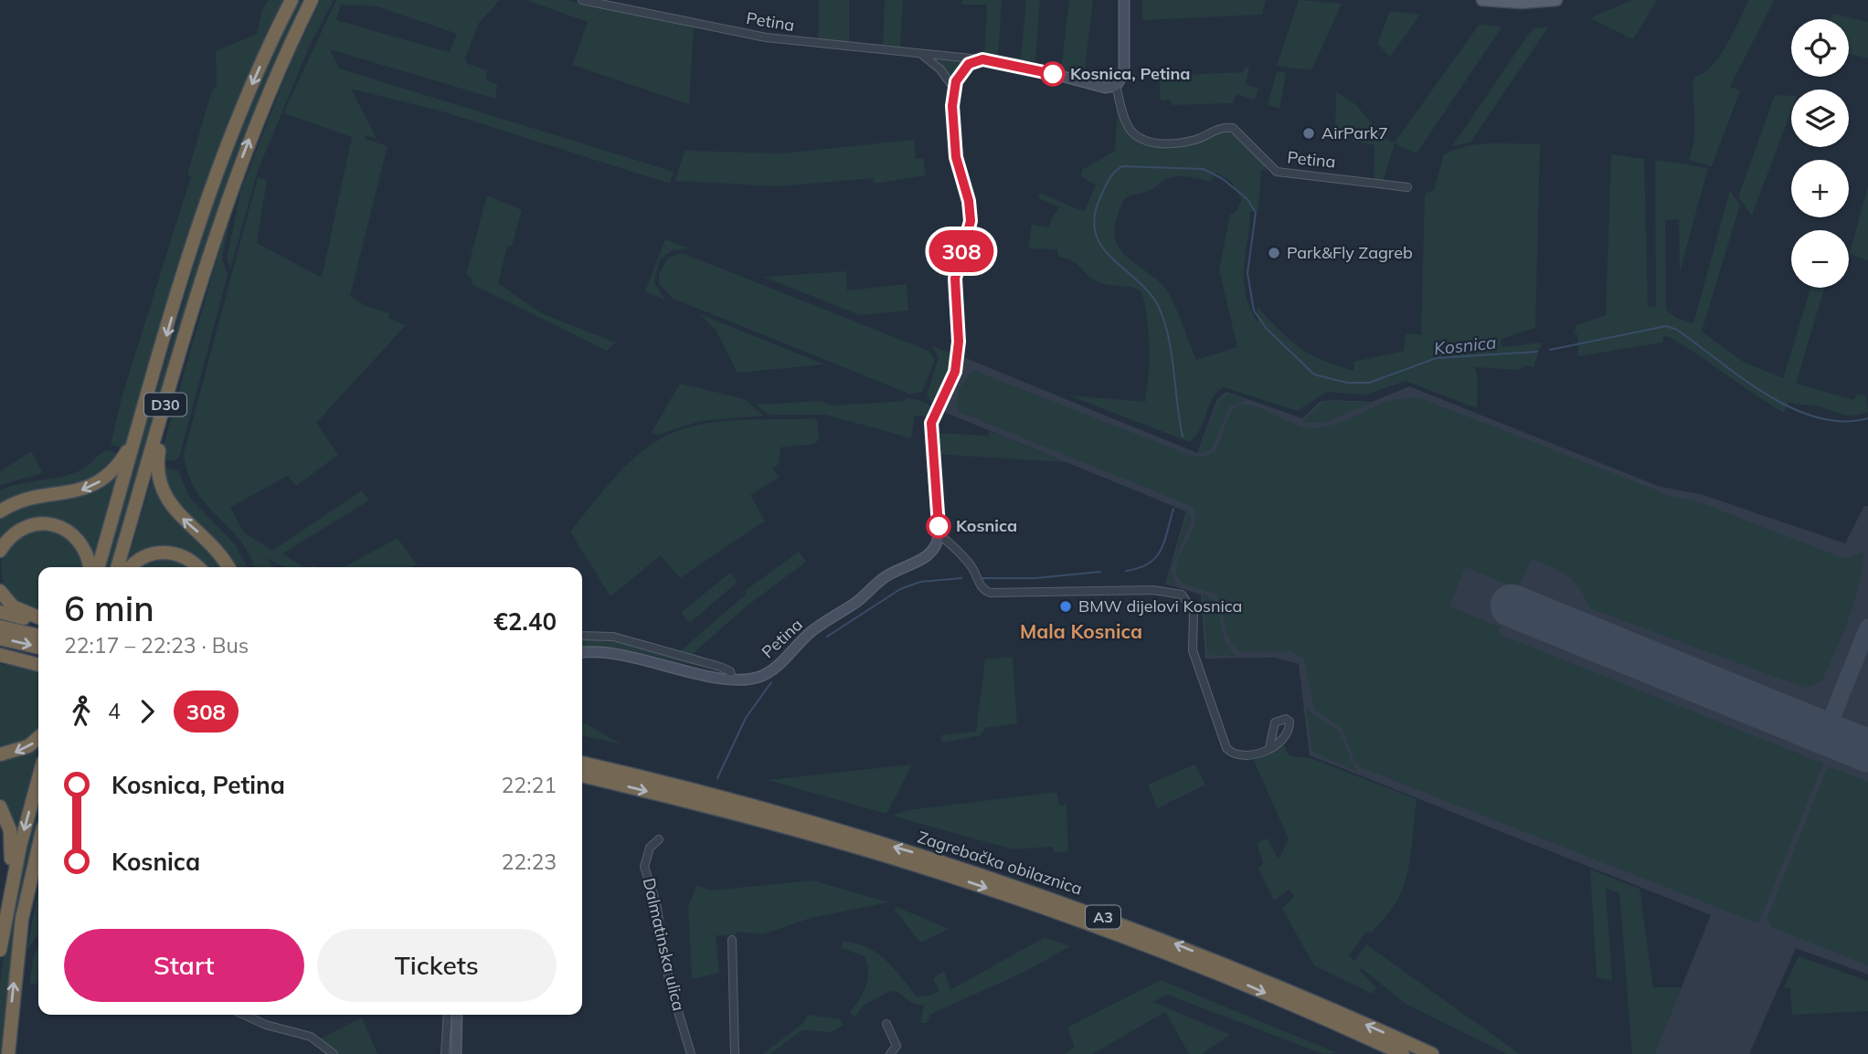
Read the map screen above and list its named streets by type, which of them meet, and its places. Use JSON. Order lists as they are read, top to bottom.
{
  "streets": {
    "highway": ["D30", "Zagrebačka obilaznica", "A3"],
    "street": ["Petina", "Dalmatinska ulica"]
  },
  "districts": ["Mala Kosnica"],
  "water": ["Kosnica"],
  "places": [
    "Kosnica, Petina",
    "AirPark7",
    "Park&Fly Zagreb",
    "Kosnica",
    "BMW dijelovi Kosnica"
  ],
  "lines": ["bus line 308"],
  "page": {
    "on_map": "308",
    "map_buttons": ["+", "−"],
    "heading": ["6 min", "22:17 – 22:23 · Bus", "€2.40"],
    "legs": ["4", "308"],
    "list": [
      {
        "name": "Kosnica, Petina",
        "value": "22:21"
      },
      {
        "name": "Kosnica",
        "value": "22:23"
      }
    ],
    "buttons": ["Start", "Tickets"]
  }
}
